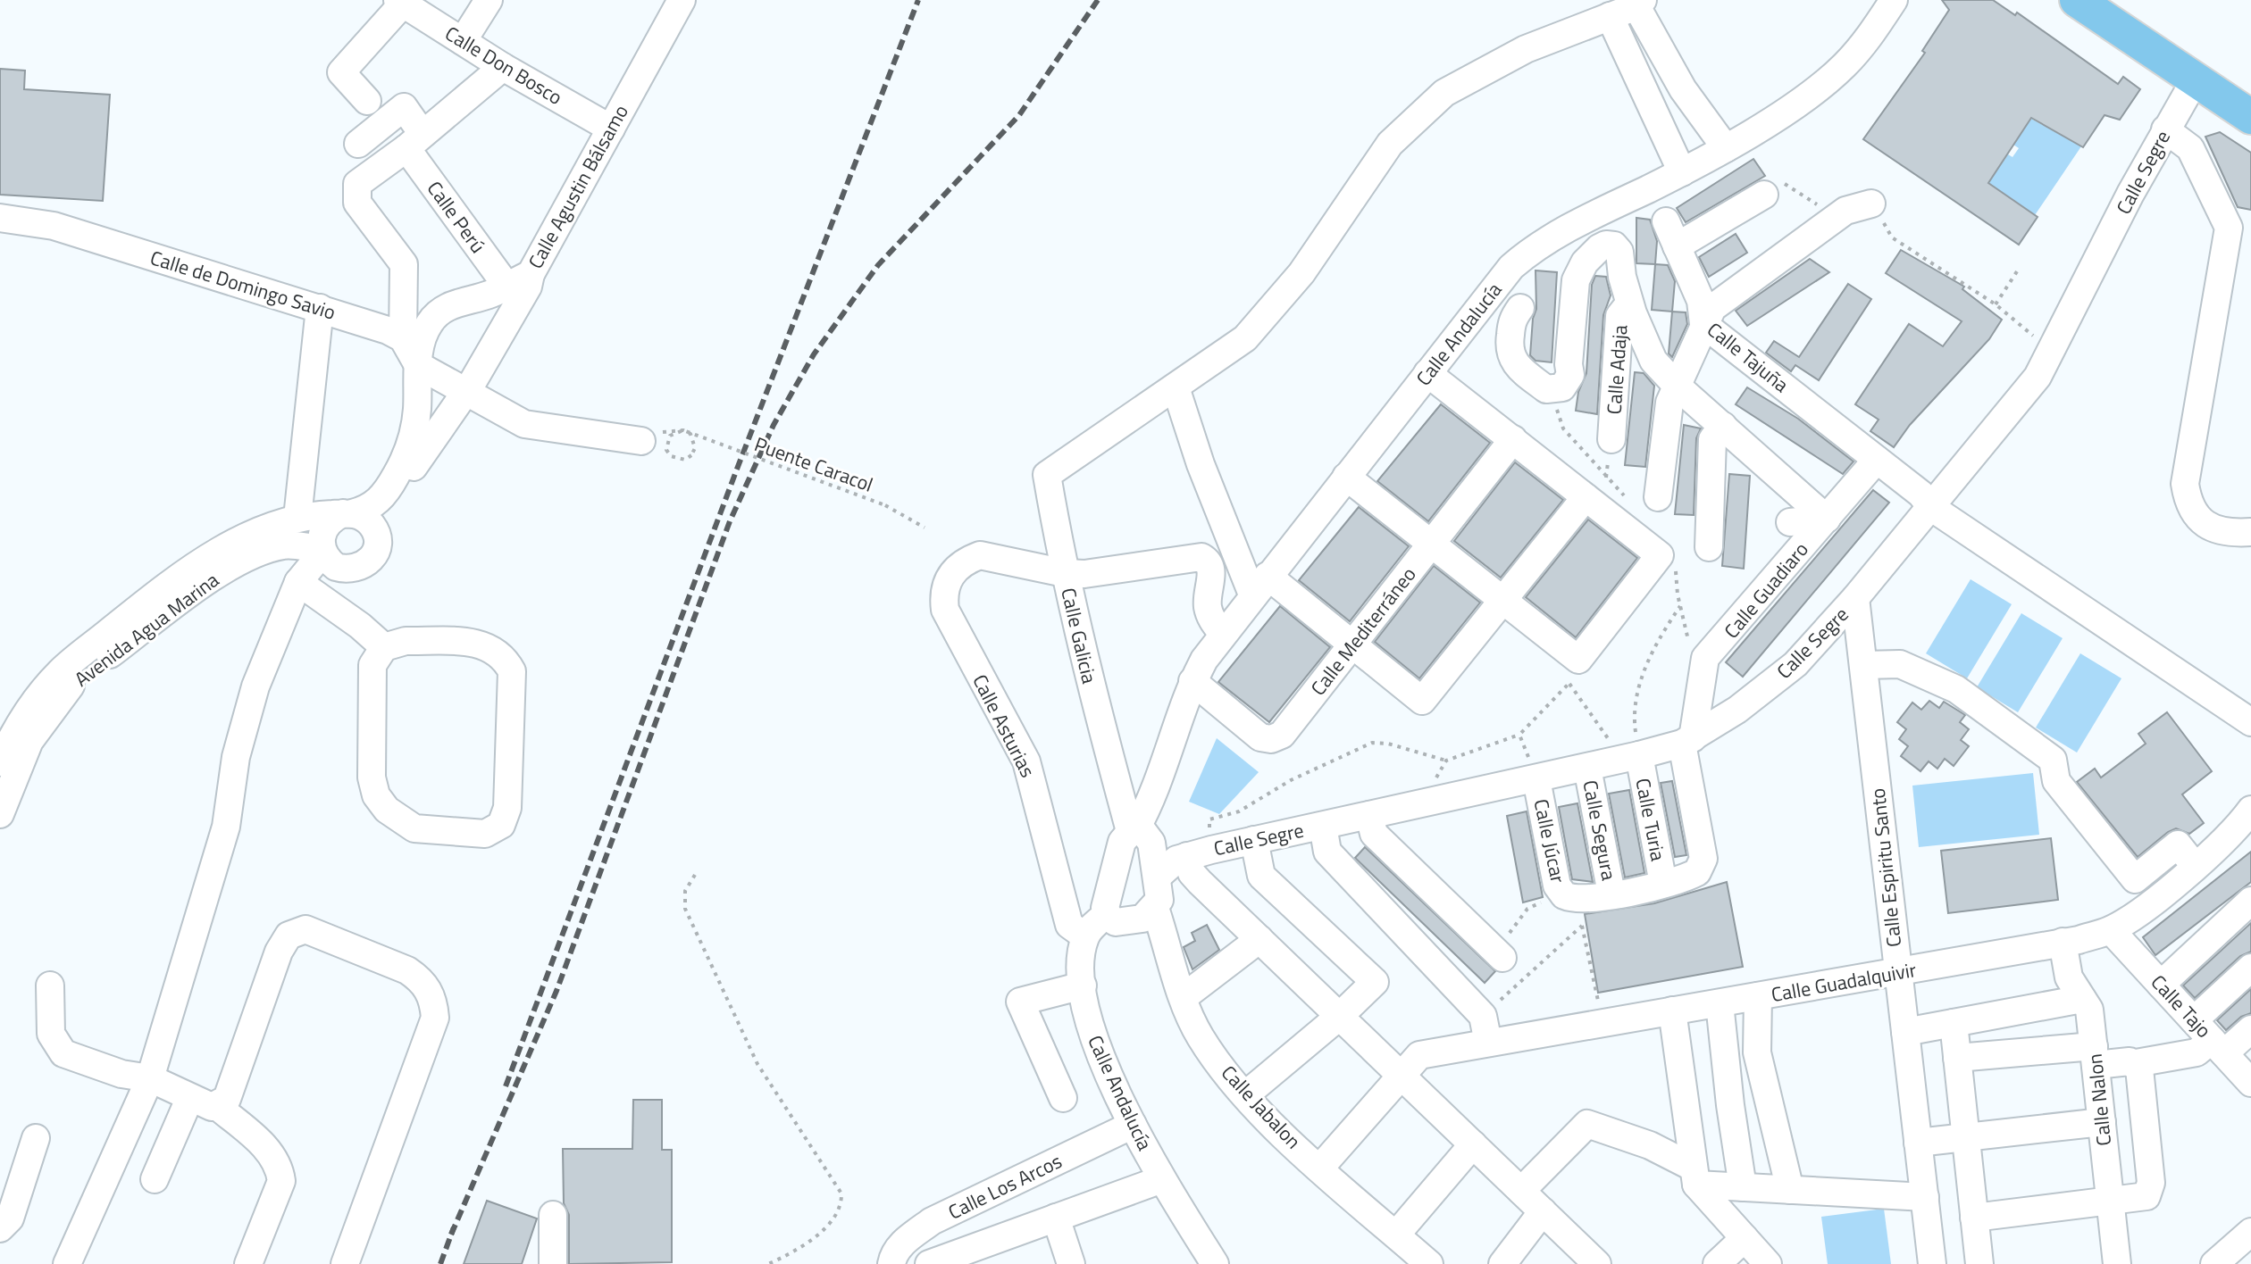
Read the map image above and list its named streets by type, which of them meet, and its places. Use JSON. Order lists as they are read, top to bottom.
{
  "streets": {
    "street": [
      "Calle Don Bosco",
      "Calle Segre",
      "Calle Agustin Bálsamo",
      "Calle Perú",
      "Calle de Domingo Savio",
      "Calle Andalucía",
      "Calle Tajuña",
      "Calle Adaja",
      "Calle Guadiaro",
      "Avenida Agua Marina",
      "Calle Mediterráneo",
      "Calle Galicia",
      "Calle Asturias",
      "Calle Turia",
      "Calle Segura",
      "Calle Júcar",
      "Calle Espiritu Santo",
      "Calle Guadalquivir",
      "Calle Tajo",
      "Calle Nalon",
      "Calle Jabalon",
      "Calle Los Arcos"
    ],
    "path": ["Puente Caracol"]
  },
  "crossings": [
    ["Calle Don Bosco", "Calle Agustin Bálsamo"],
    ["Calle Segre", "Calle Andalucía"],
    ["Calle Segre", "Calle Tajuña"],
    ["Calle Segre", "Calle Guadiaro"],
    ["Calle Segre", "Calle Galicia"],
    ["Calle Segre", "Calle Turia"],
    ["Calle Segre", "Calle Segura"],
    ["Calle Segre", "Calle Júcar"],
    ["Calle Segre", "Calle Espiritu Santo"],
    ["Calle Agustin Bálsamo", "Calle Perú"],
    ["Calle Andalucía", "Calle Mediterráneo"],
    ["Calle Andalucía", "Calle Galicia"],
    ["Calle Andalucía", "Calle Asturias"],
    ["Calle Andalucía", "Calle Jabalon"],
    ["Calle Andalucía", "Calle Los Arcos"],
    ["Calle Tajuña", "Calle Guadiaro"],
    ["Calle Guadiaro", "Calle Turia"],
    ["Calle Guadiaro", "Calle Júcar"],
    ["Calle Galicia", "Calle Asturias"],
    ["Calle Turia", "Calle Júcar"],
    ["Calle Segura", "Calle Júcar"],
    ["Calle Espiritu Santo", "Calle Guadalquivir"],
    ["Calle Guadalquivir", "Calle Tajo"],
    ["Calle Guadalquivir", "Calle Nalon"],
    ["Calle Guadalquivir", "Calle Jabalon"]
  ]
}
